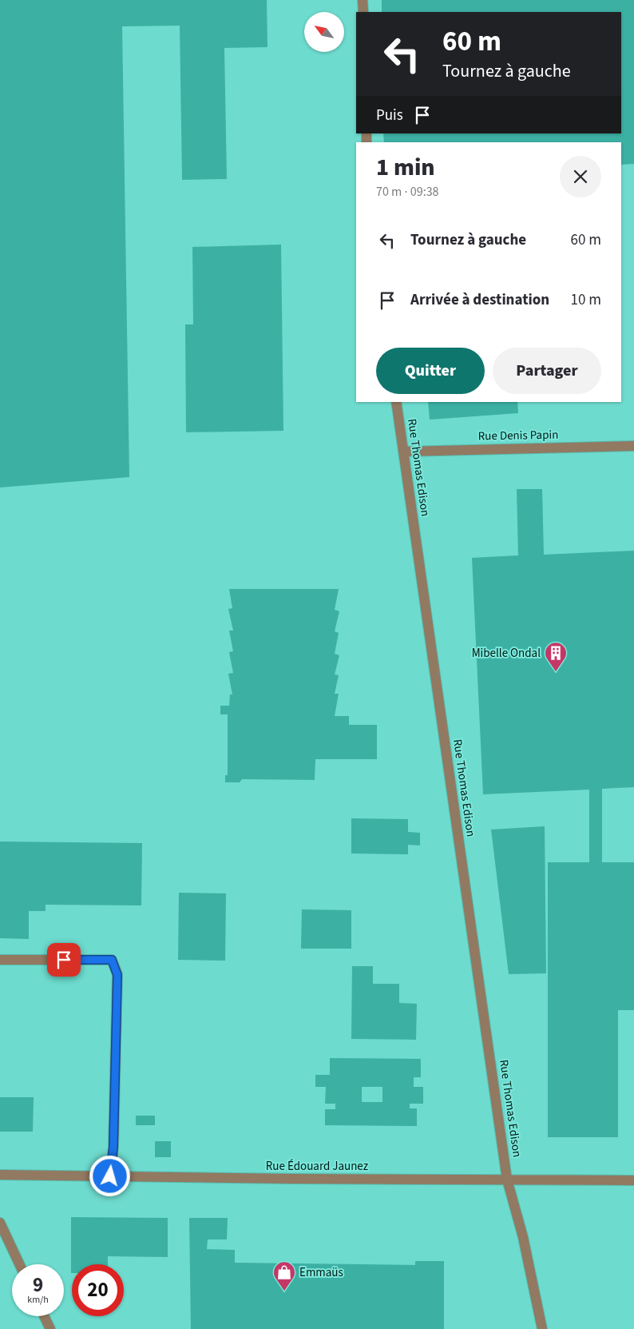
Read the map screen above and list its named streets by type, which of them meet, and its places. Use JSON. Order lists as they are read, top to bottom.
{
  "streets": {
    "street": ["Rue Denis Papin", "Rue Thomas Edison", "Rue Édouard Jaunez"]
  },
  "crossings": [
    ["Rue Denis Papin", "Rue Thomas Edison"],
    ["Rue Thomas Edison", "Rue Édouard Jaunez"]
  ],
  "places": {
    "building": ["Mibelle Ondal"],
    "shop": ["Emmaüs"]
  },
  "north": "top left",
  "page": {
    "turn": ["60 m", "Tournez à gauche"],
    "then": "Puis",
    "heading": ["1 min", "70 m · 09:38"],
    "list": [
      {
        "name": "Tournez à gauche",
        "value": "60 m"
      },
      {
        "name": "Arrivée à destination",
        "value": "10 m"
      }
    ],
    "buttons": ["Quitter", "Partager"],
    "speed": "9 km/h",
    "limit": "20"
  }
}
